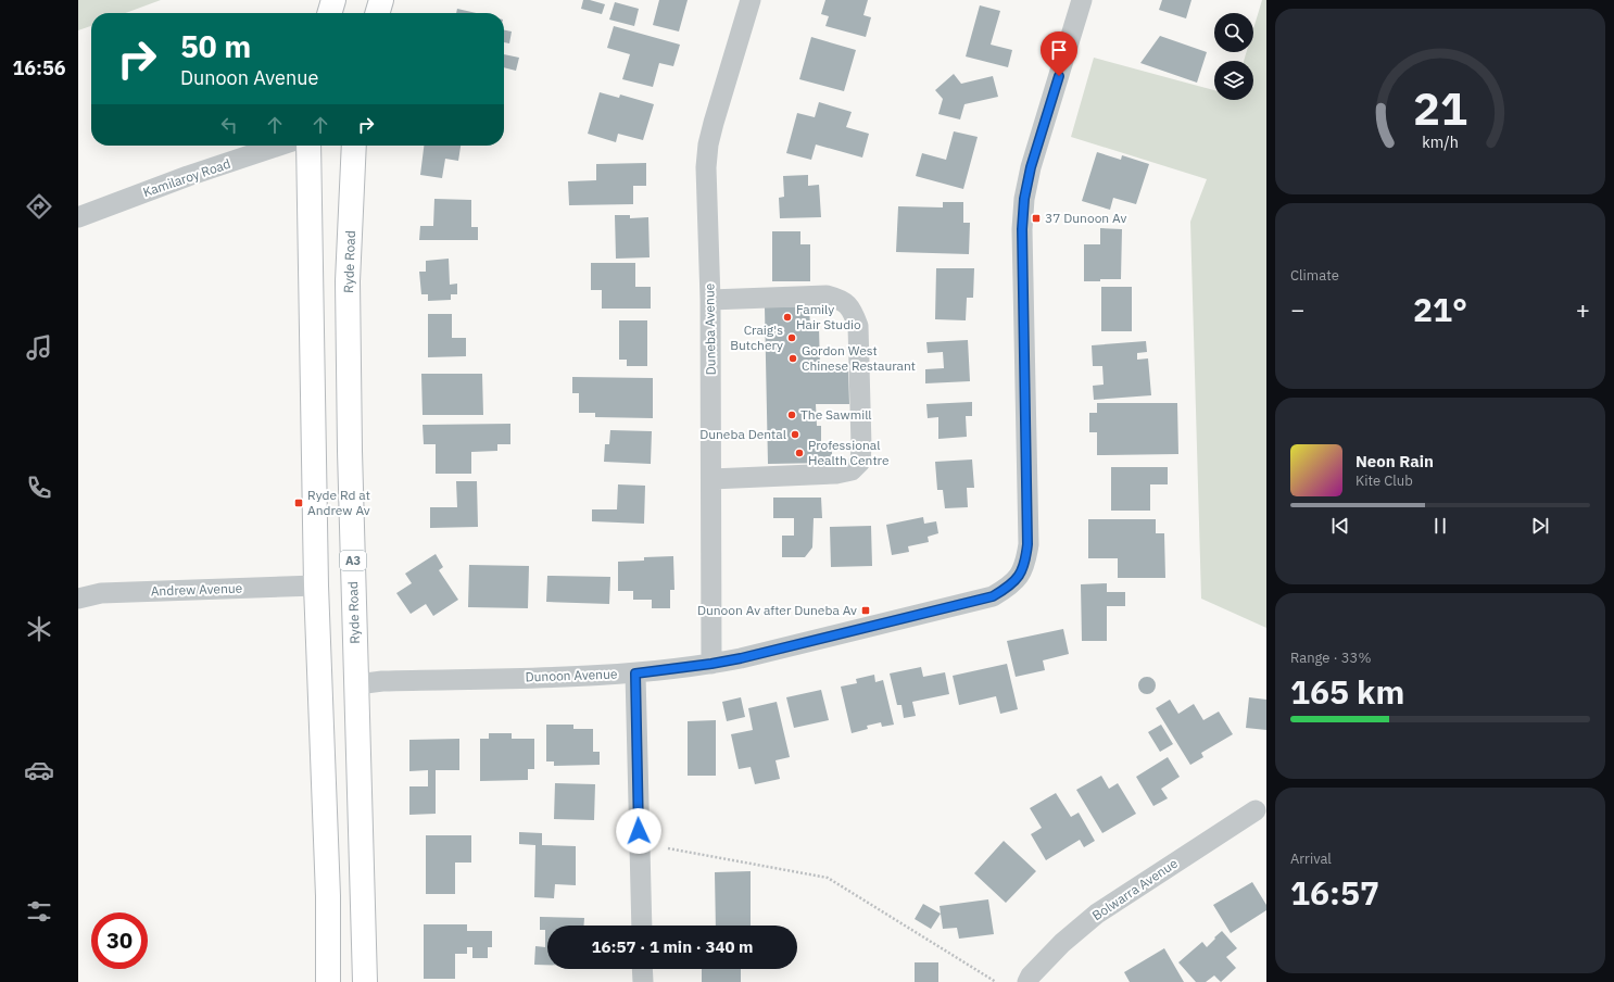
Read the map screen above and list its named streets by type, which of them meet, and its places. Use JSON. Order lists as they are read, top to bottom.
{
  "streets": {
    "highway": ["Ryde Road", "A3"],
    "street": [
      "Kamilaroy Road",
      "Duneba Avenue",
      "Andrew Avenue",
      "Dunoon Avenue",
      "Bolwarra Avenue"
    ]
  },
  "crossings": [
    ["Ryde Road", "Dunoon Avenue"],
    ["Duneba Avenue", "Dunoon Avenue"]
  ],
  "places": {
    "transit": ["37 Dunoon Av", "Ryde Rd at Andrew Av", "Dunoon Av after Duneba Av"],
    "other": [
      "Family Hair Studio",
      "Craig's Butchery",
      "Gordon West Chinese Restaurant",
      "The Sawmill",
      "Duneba Dental",
      "Professional Health Centre"
    ]
  },
  "page": {
    "tabs": "16:56",
    "turn": ["50 m", "Dunoon Avenue"],
    "tile": [
      "Climate",
      ["Range · 33%", "165 km"],
      ["Arrival", "16:57"]
    ],
    "heat": ["−", "21°", "+"],
    "song": ["Neon Rain", "Kite Club"],
    "limit": "30",
    "trip": "16:57 · 1 min · 340 m",
    "gauge": ["21", "km/h"]
  }
}
